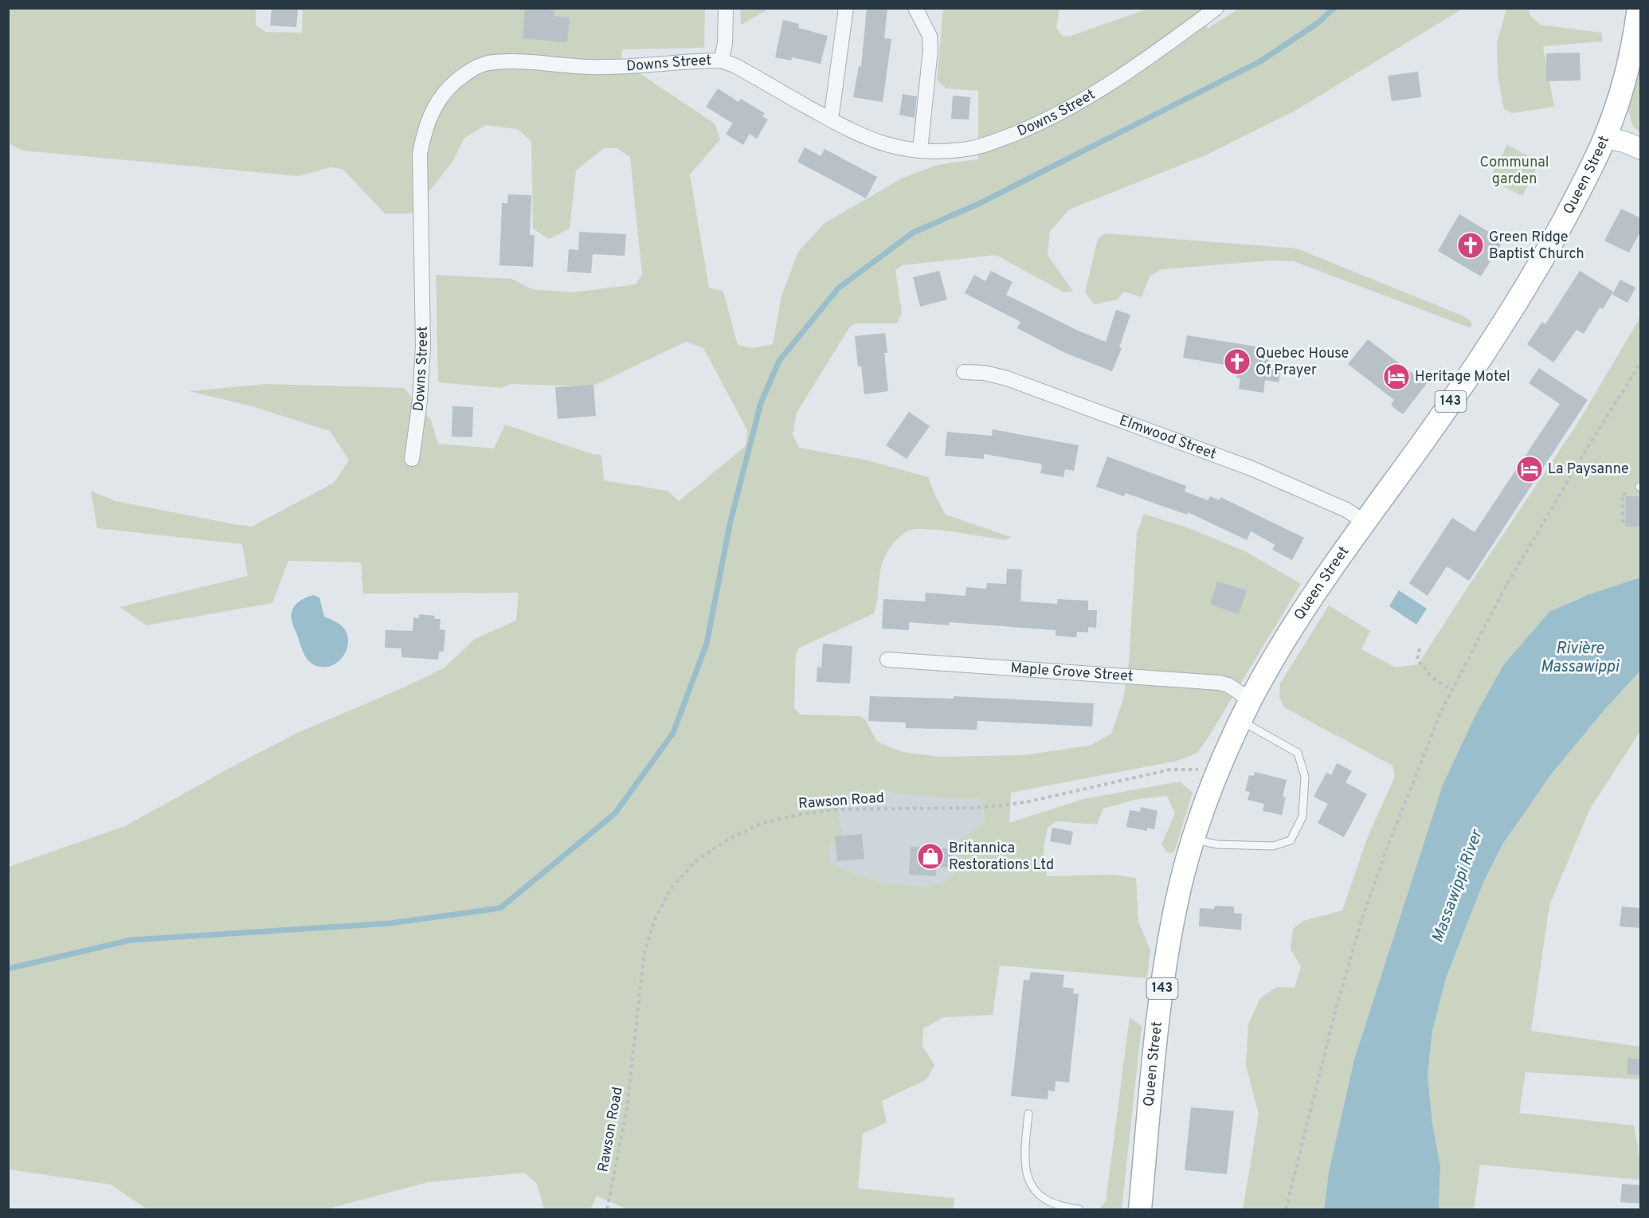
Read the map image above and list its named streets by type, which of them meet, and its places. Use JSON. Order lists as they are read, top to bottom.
{
  "streets": {
    "main road": ["Queen Street", "143"],
    "street": ["Downs Street", "Elmwood Street", "Maple Grove Street"],
    "path": ["Rawson Road"]
  },
  "crossings": [
    ["Queen Street", "Elmwood Street"],
    ["Queen Street", "Maple Grove Street"],
    ["Queen Street", "Rawson Road"]
  ],
  "water": ["Rivière Massawippi", "Massawippi River"],
  "parks": ["Communal garden"],
  "places": {
    "church": ["Green Ridge Baptist Church", "Quebec House Of Prayer"],
    "hotel": ["Heritage Motel", "La Paysanne"],
    "shop": ["Britannica Restorations Ltd"]
  }
}
